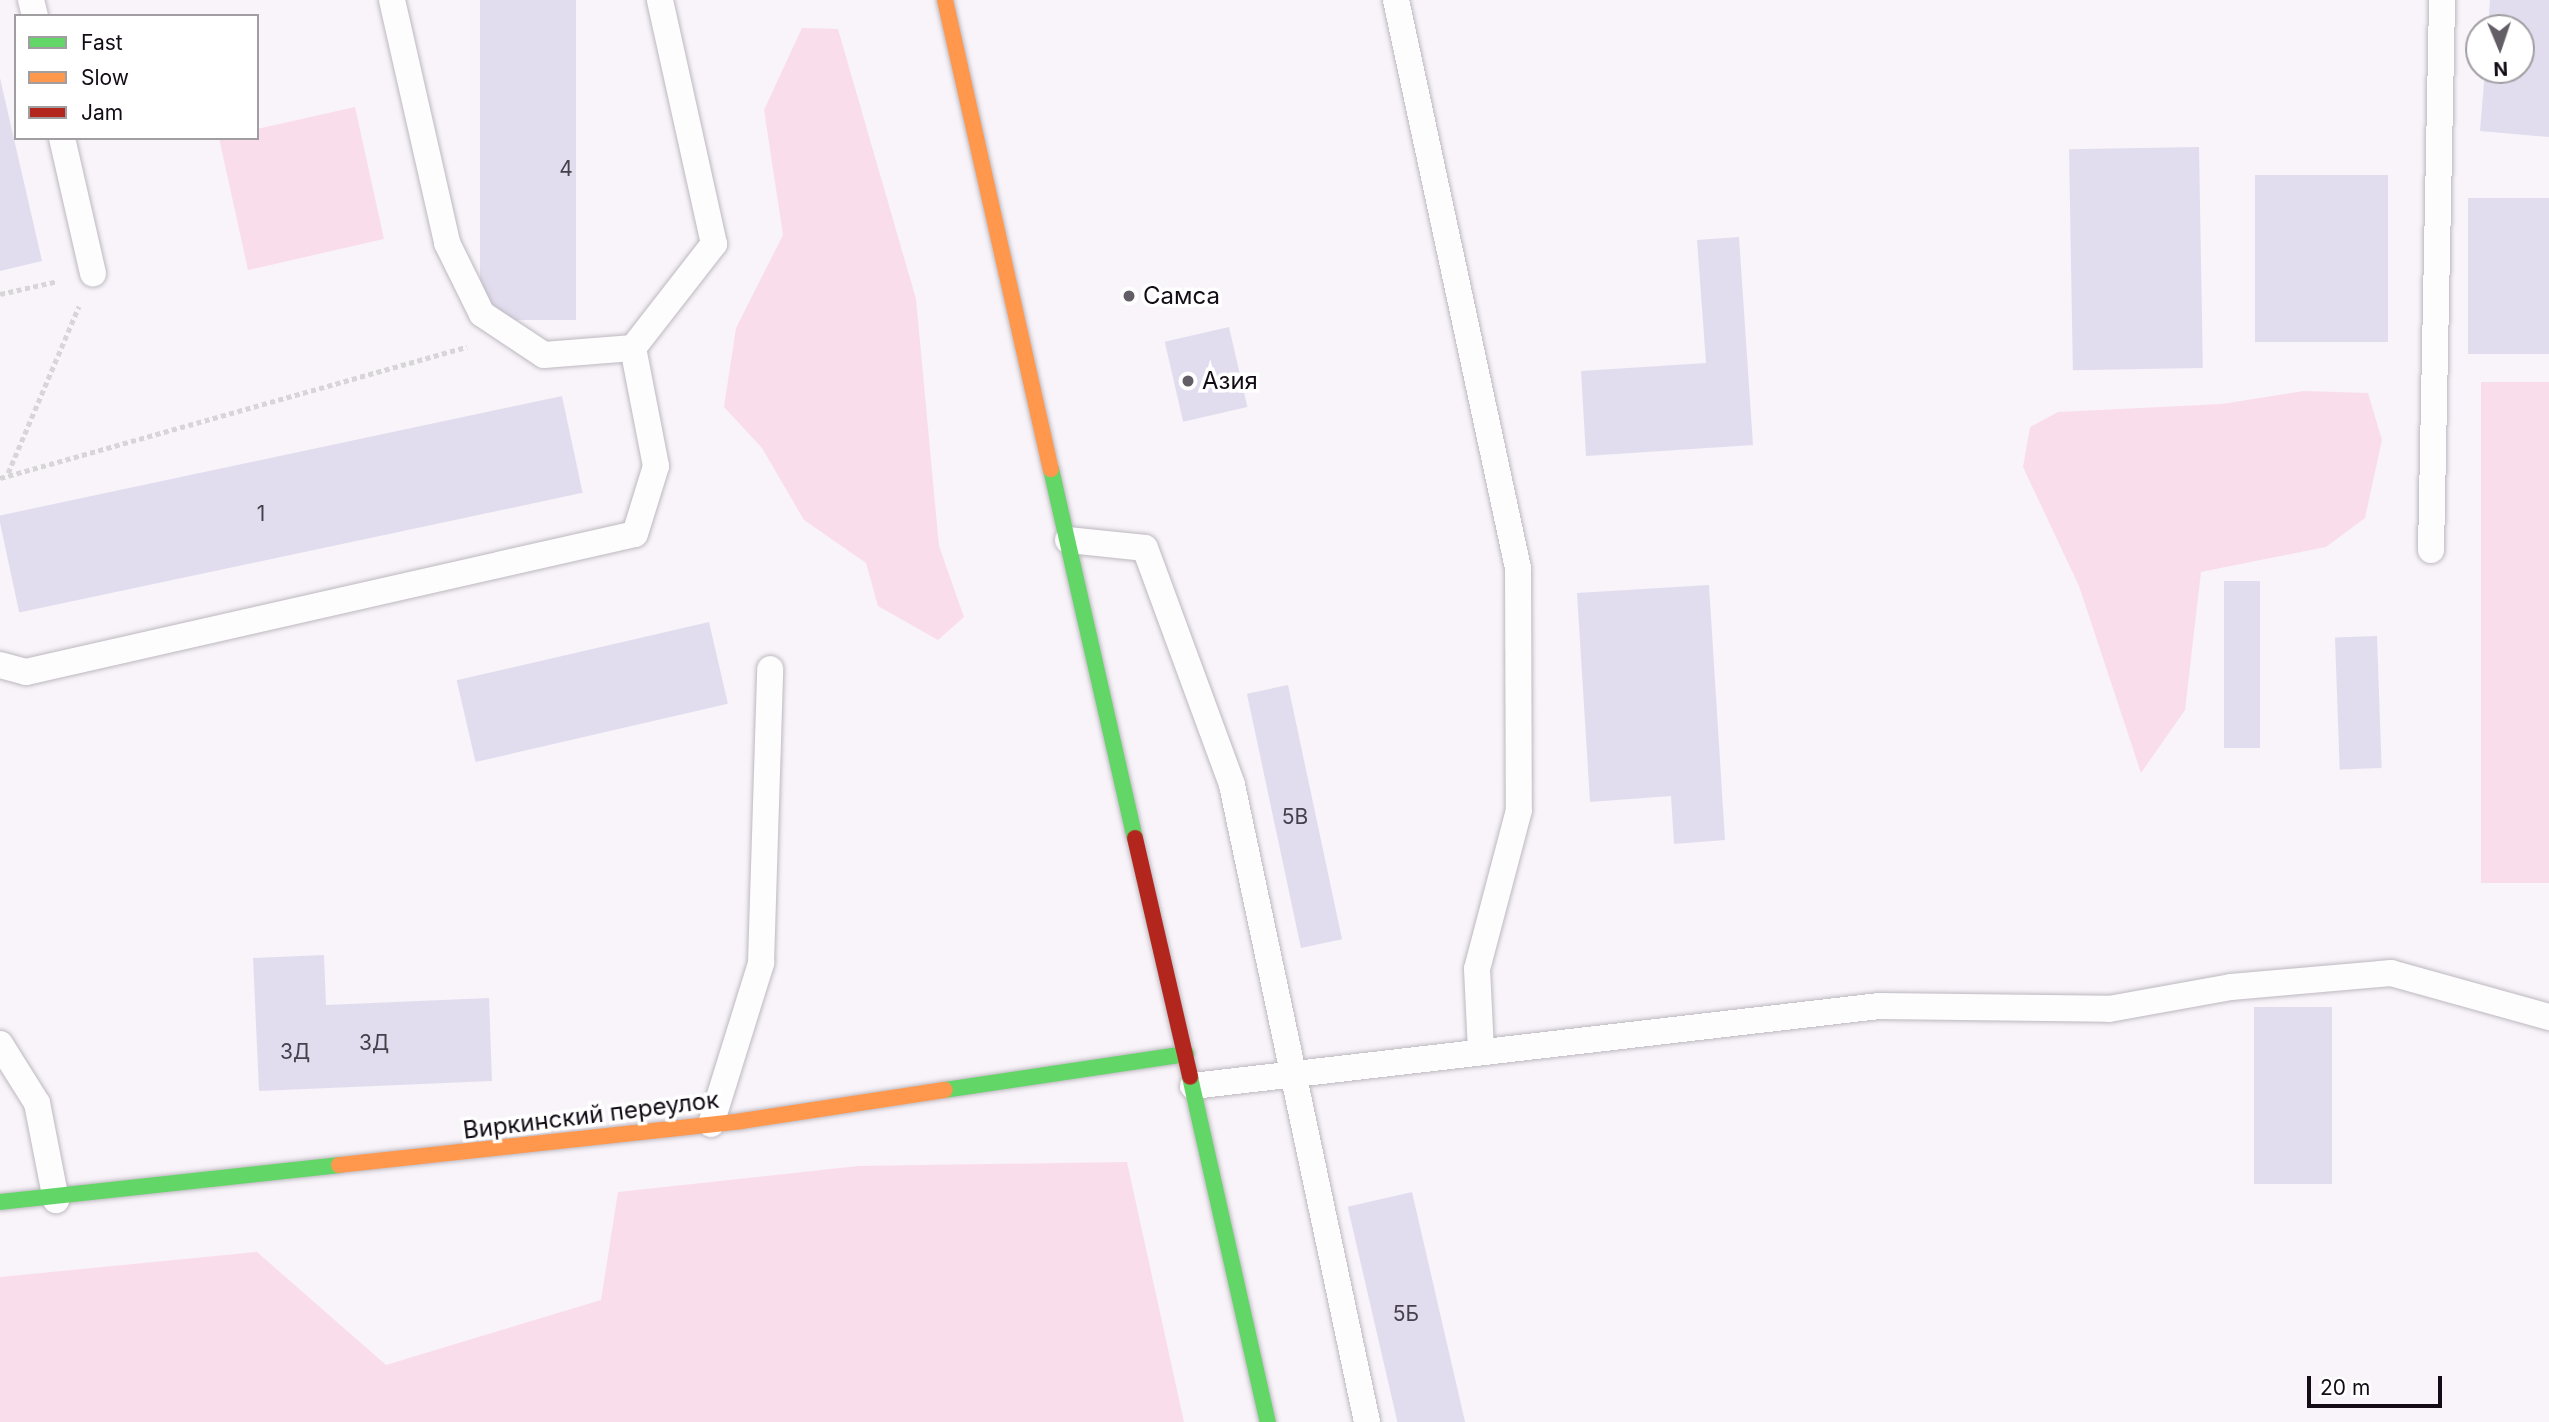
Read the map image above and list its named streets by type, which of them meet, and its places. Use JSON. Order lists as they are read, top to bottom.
{
  "streets": {
    "main road": ["Виркинский переулок"]
  },
  "places": ["Самса", "Азия"],
  "house_numbers": [
    "4",
    "1",
    "5В",
    "3Д",
    "3Д",
    "5Б"
  ],
  "legend": ["Fast", "Slow", "Jam"],
  "scale_bar": "20 m",
  "north": "bottom"
}
